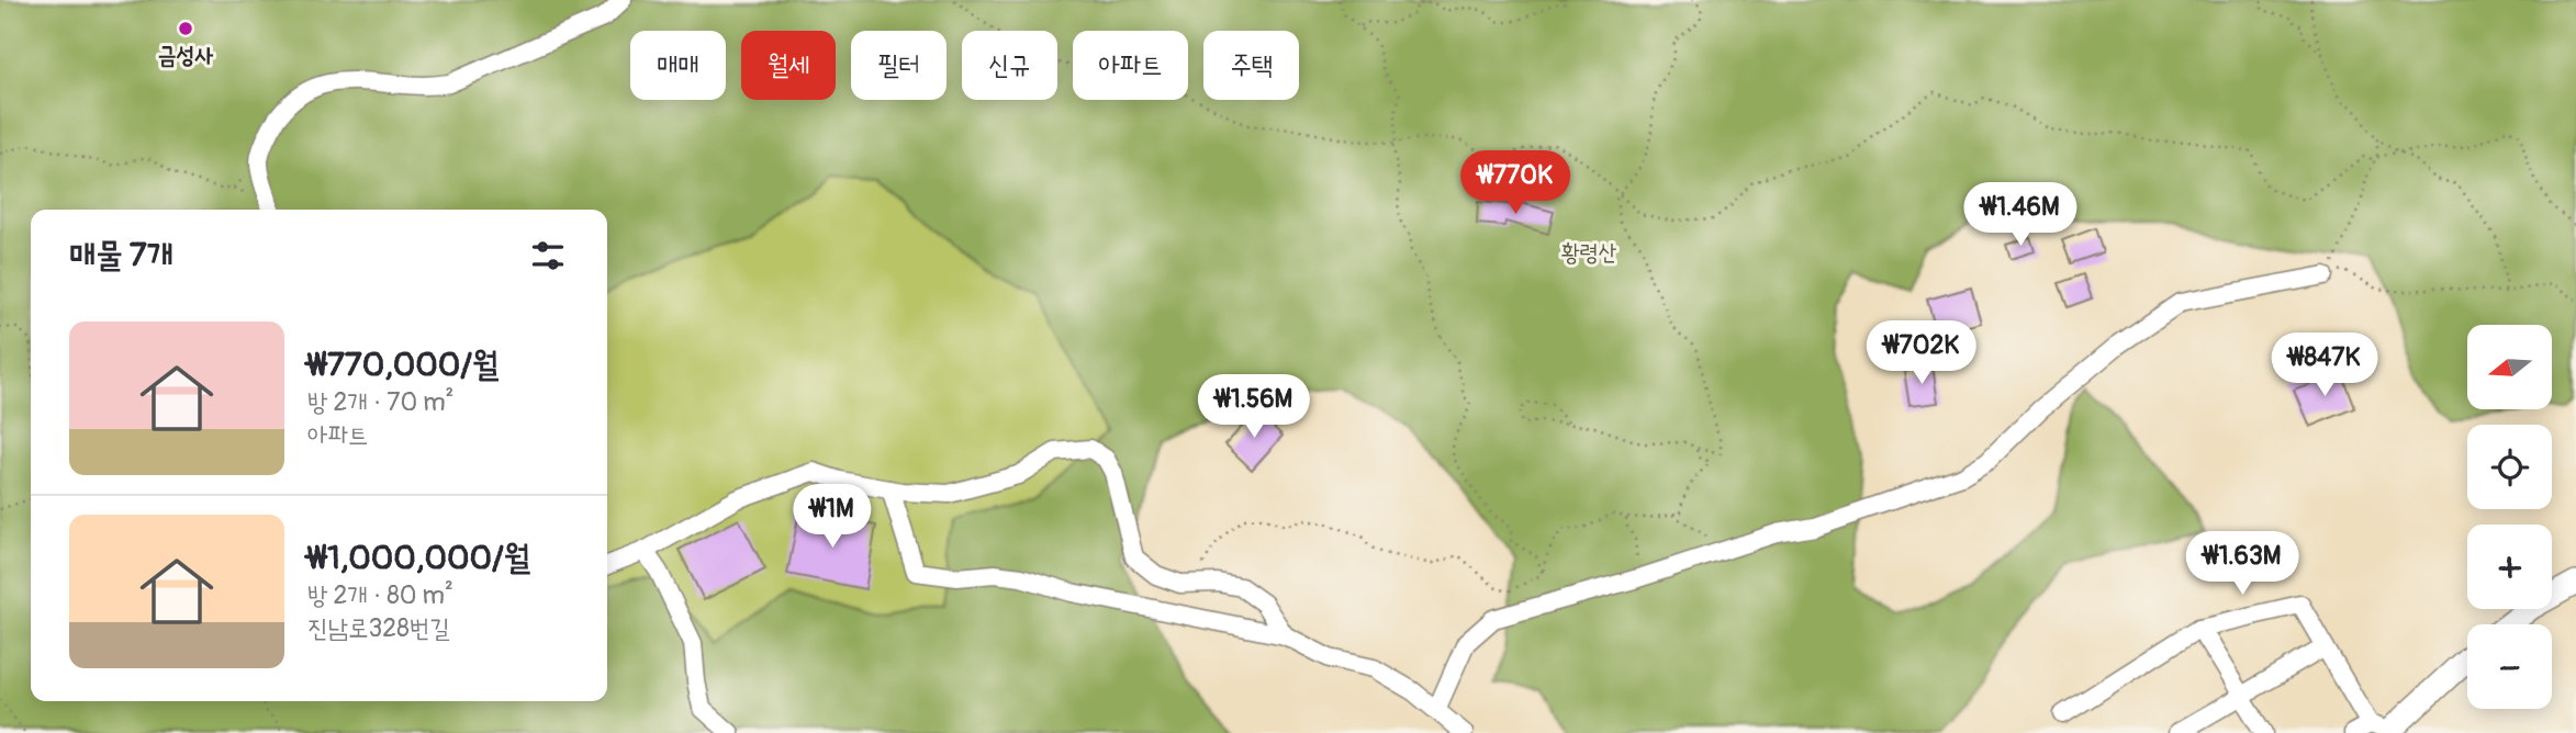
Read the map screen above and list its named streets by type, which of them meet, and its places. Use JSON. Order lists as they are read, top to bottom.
{
  "parks": ["황령산"],
  "places": ["금성사"],
  "north": "left",
  "page": {
    "chip": [
      "매매",
      "월세",
      "필터",
      "신규",
      "아파트",
      "주택"
    ],
    "price": [
      "₩770K",
      "₩1.46M",
      "₩702K",
      "₩847K",
      "₩1.56M",
      "₩1M",
      "₩1.63M"
    ],
    "heading": "매물 7개",
    "list": [
      {
        "name": "₩770,000/월",
        "note": "방 2개 · 70 m² · 아파트"
      },
      {
        "name": "₩1,000,000/월",
        "note": "방 2개 · 80 m² · 진남로328번길"
      }
    ],
    "map_buttons": ["+", "−"]
  }
}
